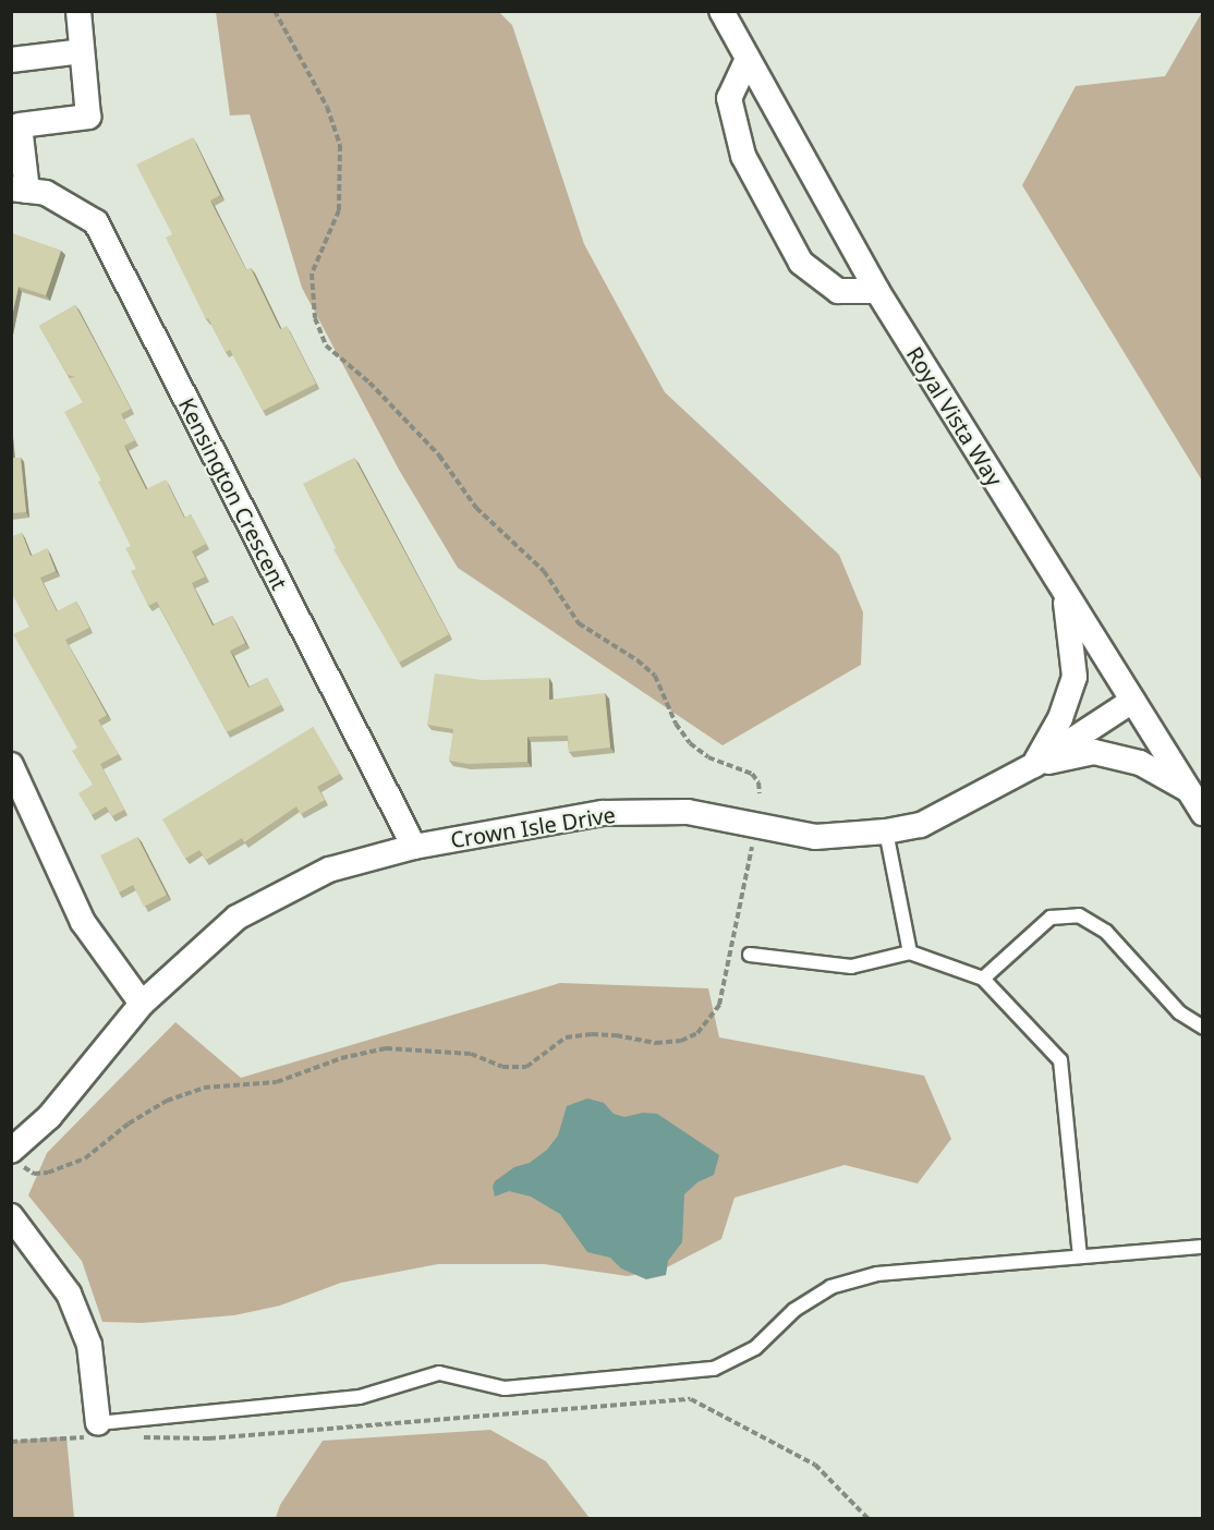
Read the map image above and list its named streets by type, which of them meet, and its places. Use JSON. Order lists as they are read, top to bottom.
{
  "streets": {
    "street": ["Royal Vista Way", "Kensington Crescent", "Crown Isle Drive"]
  },
  "crossings": [
    ["Royal Vista Way", "Crown Isle Drive"],
    ["Kensington Crescent", "Crown Isle Drive"]
  ]
}
